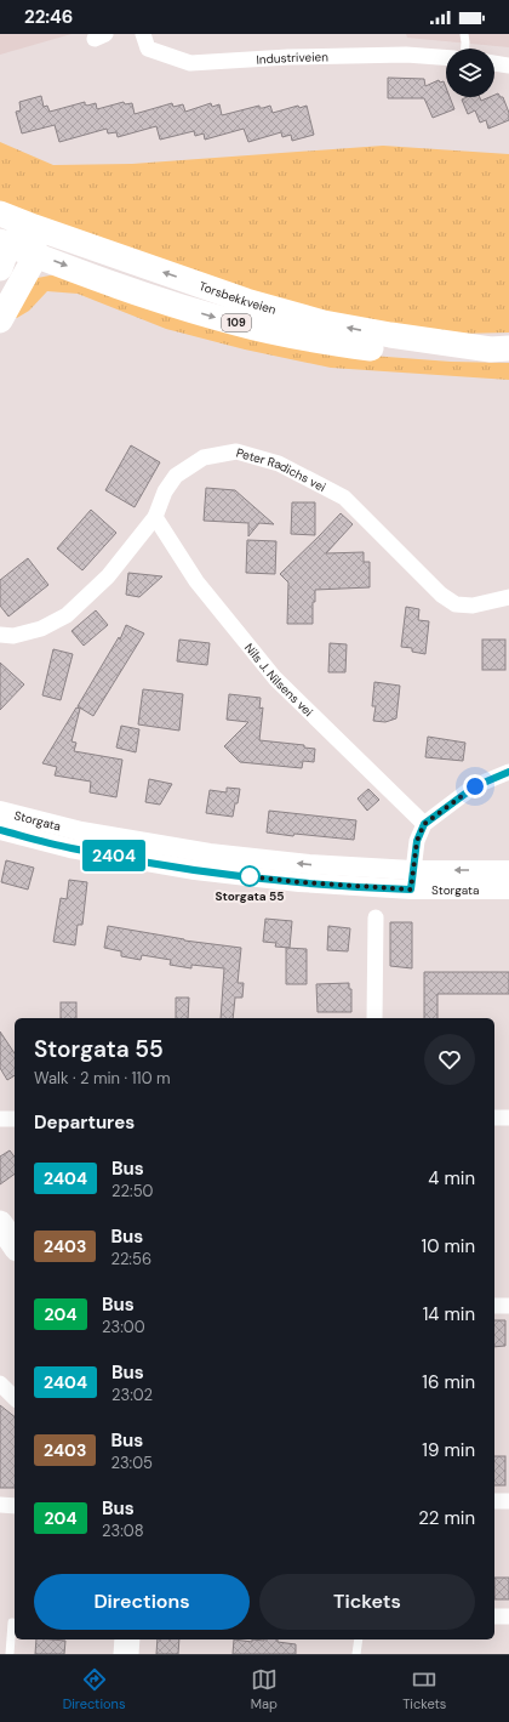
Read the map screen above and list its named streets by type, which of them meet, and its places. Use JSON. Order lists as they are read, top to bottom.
{
  "streets": {
    "main road": ["Torsbekkveien", "109"],
    "street": [
      "Industriveien",
      "Peter Radichs vei",
      "Nils J. Nilsens vei",
      "Storgata"
    ]
  },
  "crossings": [
    ["Peter Radichs vei", "Nils J. Nilsens vei"]
  ],
  "places": ["Storgata 55"],
  "lines": ["bus line 2404"],
  "page": {
    "status": "22:46",
    "on_map": "2404",
    "heading": [
      ["Storgata 55", "Walk · 2 min · 110 m"],
      "Departures"
    ],
    "list": [
      {
        "mark": "2404",
        "name": "Bus",
        "note": "22:50",
        "value": "4 min"
      },
      {
        "mark": "2403",
        "name": "Bus",
        "note": "22:56",
        "value": "10 min"
      },
      {
        "mark": "204",
        "name": "Bus",
        "note": "23:00",
        "value": "14 min"
      },
      {
        "mark": "2404",
        "name": "Bus",
        "note": "23:02",
        "value": "16 min"
      },
      {
        "mark": "2403",
        "name": "Bus",
        "note": "23:05",
        "value": "19 min"
      },
      {
        "mark": "204",
        "name": "Bus",
        "note": "23:08",
        "value": "22 min"
      }
    ],
    "buttons": ["Directions", "Tickets"],
    "tabs": ["Directions", "Map", "Tickets"]
  }
}
